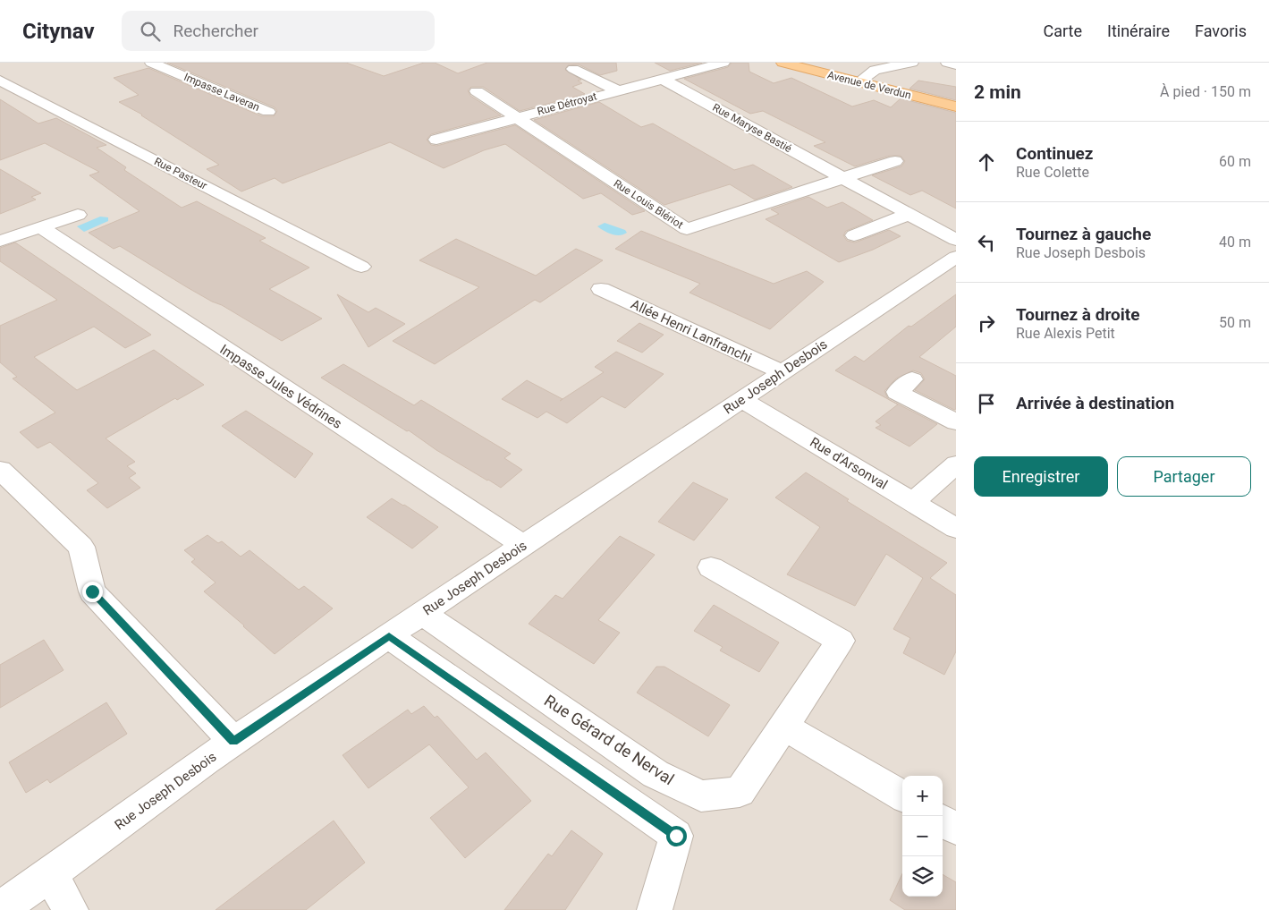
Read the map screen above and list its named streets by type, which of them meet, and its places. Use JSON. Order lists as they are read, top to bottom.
{
  "streets": {
    "main road": ["Avenue de Verdun"],
    "street": [
      "Impasse Laveran",
      "Rue Détroyat",
      "Rue Maryse Bastié",
      "Rue Pasteur",
      "Rue Louis Blériot",
      "Allée Henri Lanfranchi",
      "Rue Joseph Desbois",
      "Impasse Jules Védrines",
      "Rue d'Arsonval",
      "Rue Gérard de Nerval"
    ]
  },
  "crossings": [
    ["Rue Détroyat", "Rue Maryse Bastié"],
    ["Rue Détroyat", "Rue Louis Blériot"],
    ["Rue Maryse Bastié", "Rue Louis Blériot"],
    ["Allée Henri Lanfranchi", "Rue Joseph Desbois"],
    ["Rue Joseph Desbois", "Impasse Jules Védrines"],
    ["Rue Joseph Desbois", "Rue d'Arsonval"],
    ["Rue Joseph Desbois", "Rue Gérard de Nerval"]
  ],
  "page": {
    "header": "Citynav",
    "search": "Rechercher",
    "nav": ["Carte", "Itinéraire", "Favoris"],
    "heading": ["2 min", "À pied · 150 m"],
    "list": [
      ["Continuez", "Rue Colette", "60 m"],
      ["Tournez à gauche", "Rue Joseph Desbois", "40 m"],
      ["Tournez à droite", "Rue Alexis Petit", "50 m"],
      "Arrivée à destination"
    ],
    "buttons": ["Enregistrer", "Partager"],
    "map_buttons": ["+", "−"]
  }
}
